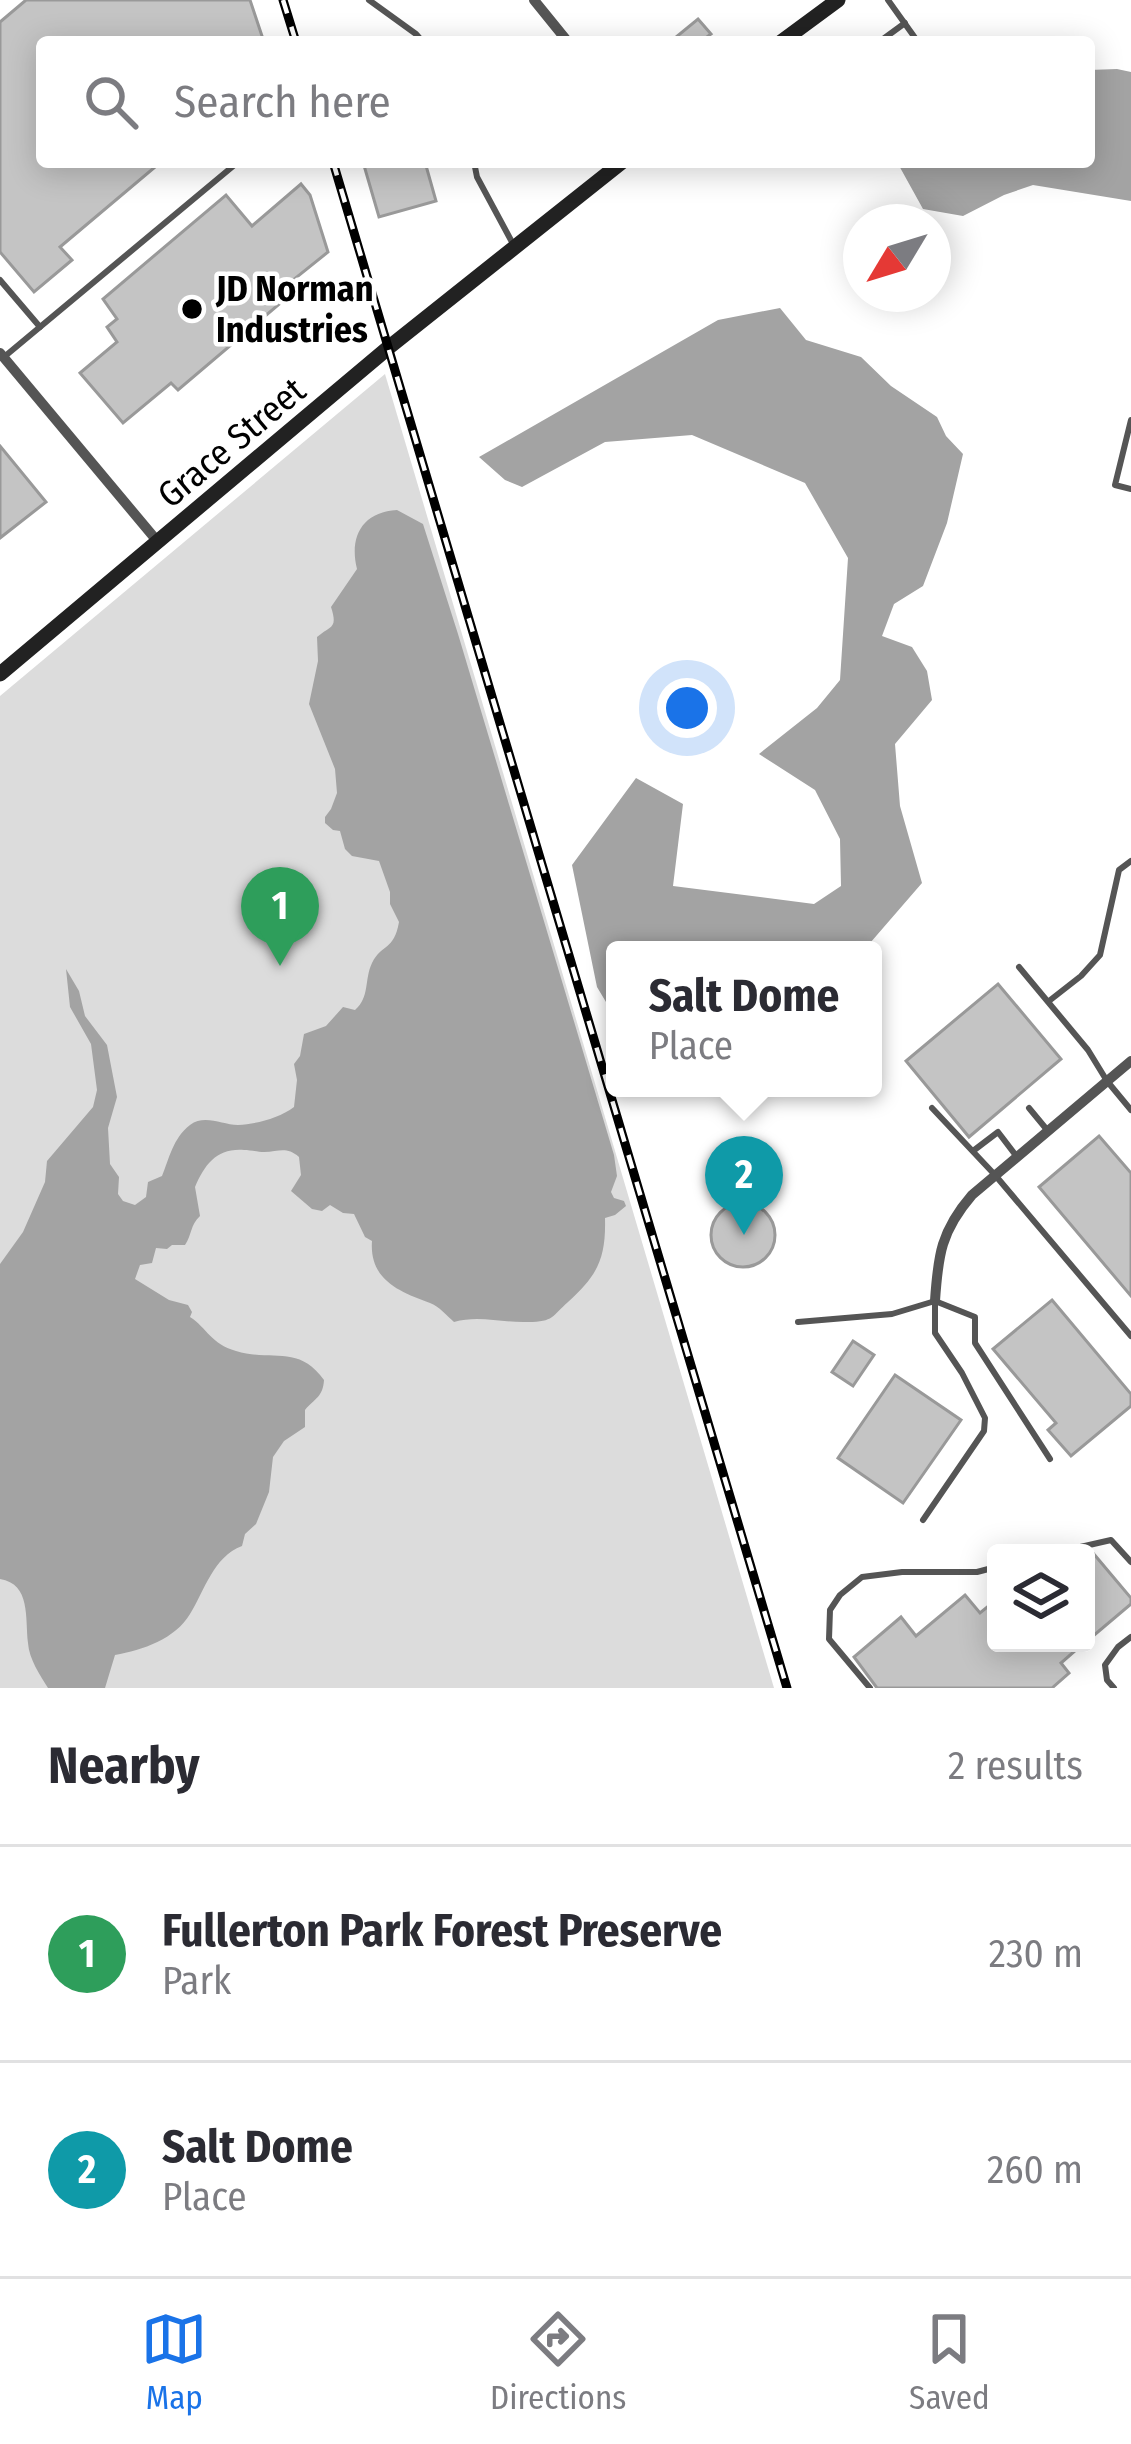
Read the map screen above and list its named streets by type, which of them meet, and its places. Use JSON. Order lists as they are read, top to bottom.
{
  "streets": {
    "street": ["Grace Street"]
  },
  "places": ["JD Norman Industries"],
  "north": "bottom left",
  "page": {
    "search": "Search here",
    "pins": ["1", "2"],
    "popup": ["Salt Dome", "Place"],
    "heading": ["Nearby", "2 results"],
    "list": [
      {
        "mark": "1",
        "name": "Fullerton Park Forest Preserve",
        "note": "Park",
        "value": "230 m"
      },
      {
        "mark": "2",
        "name": "Salt Dome",
        "note": "Place",
        "value": "260 m"
      }
    ],
    "nav": ["Map", "Directions", "Saved"]
  }
}
